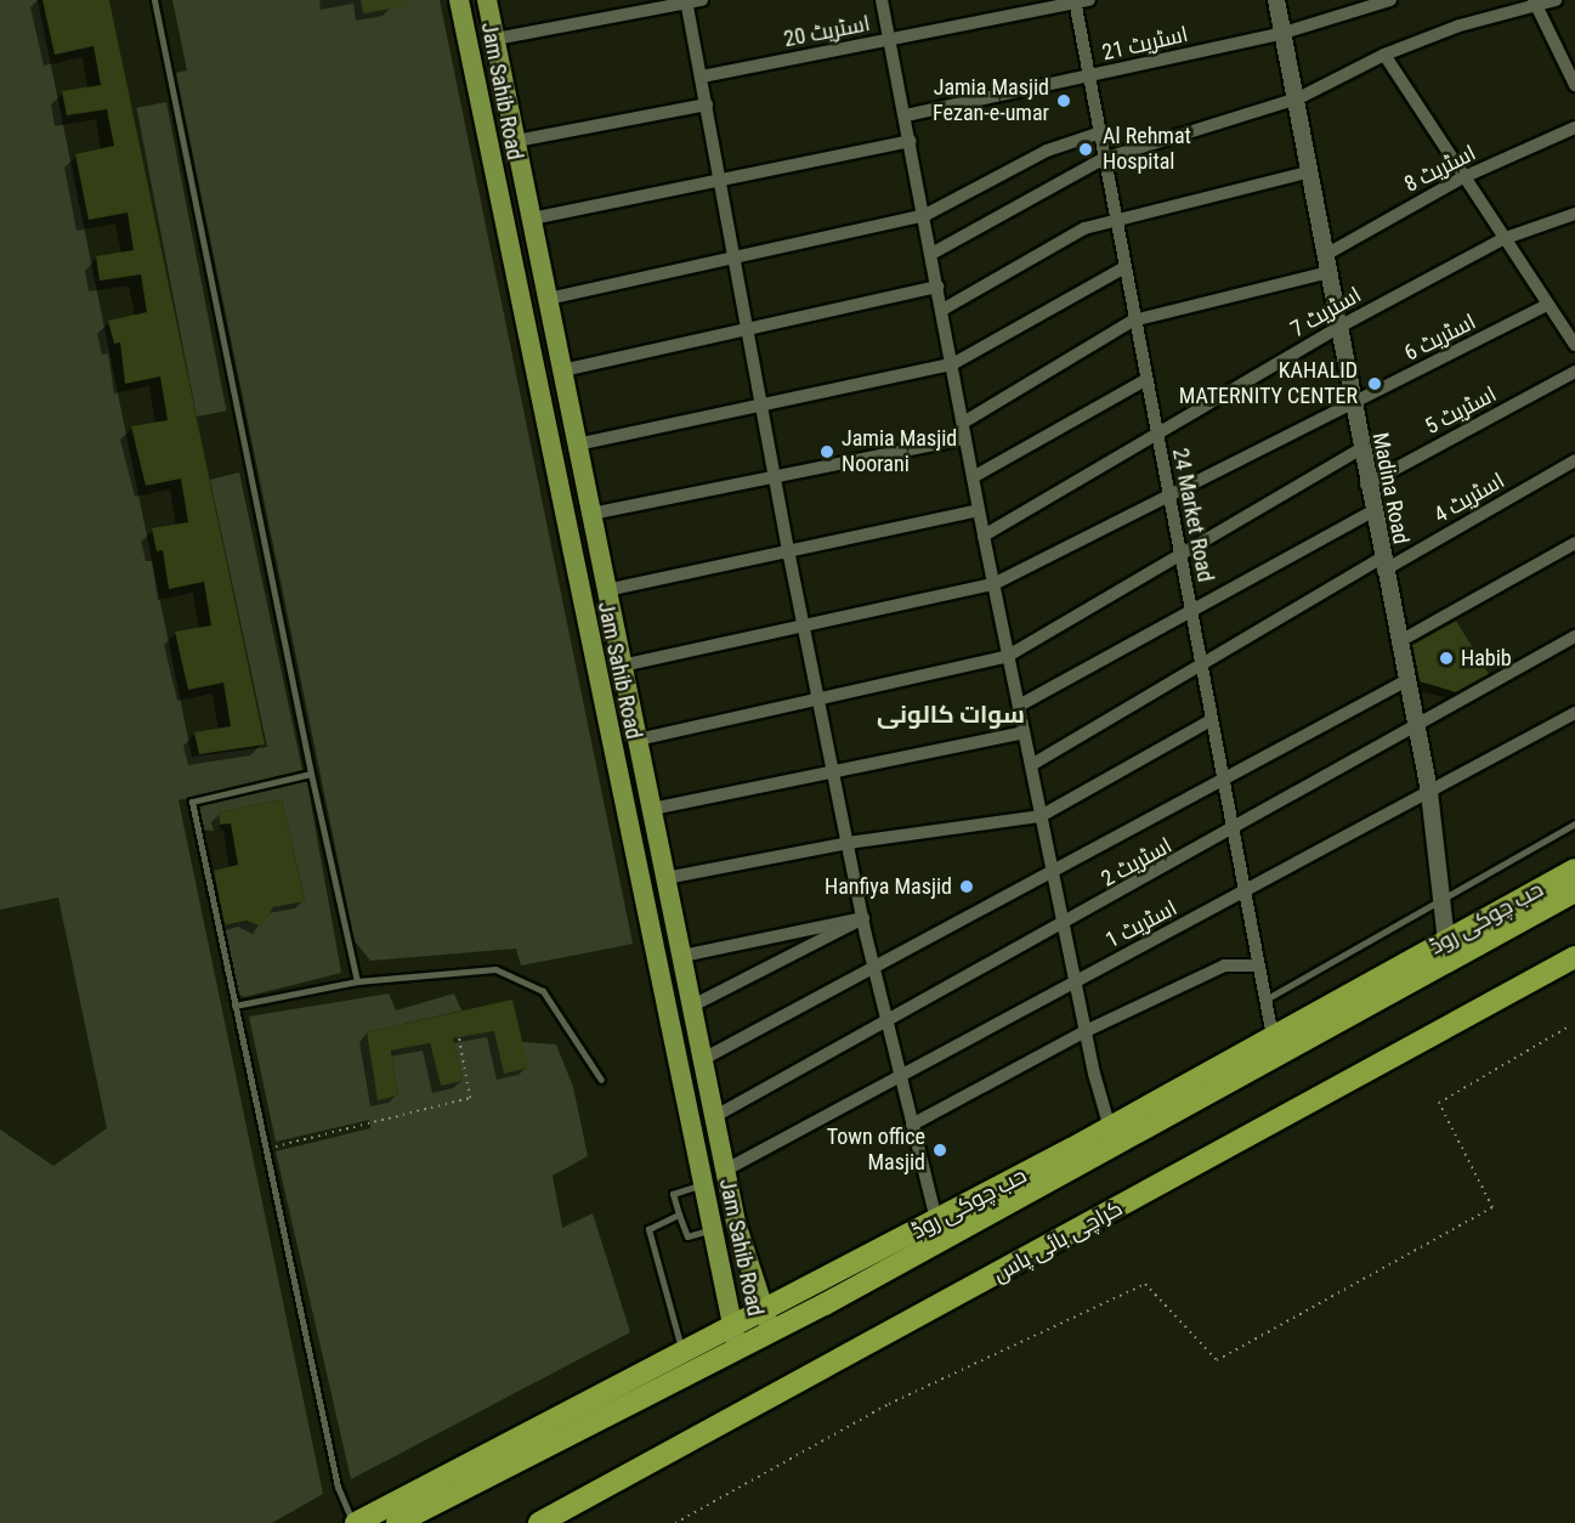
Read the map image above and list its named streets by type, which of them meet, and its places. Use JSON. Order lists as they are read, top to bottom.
{
  "streets": {
    "highway": ["حب چوکی روڈ", "کراچی بائی پاس"],
    "main road": ["Jam Sahib Road"],
    "street": [
      "اسٹریٹ 20",
      "اسٹریٹ 21",
      "اسٹریٹ 8",
      "اسٹریٹ 7",
      "اسٹریٹ 6",
      "اسٹریٹ 5",
      "Madina Road",
      "اسٹریٹ 4",
      "24 Market Road",
      "اسٹریٹ 2",
      "اسٹریٹ 1"
    ]
  },
  "crossings": [
    ["اسٹریٹ 20", "24 Market Road"],
    ["اسٹریٹ 21", "Madina Road"],
    ["اسٹریٹ 21", "24 Market Road"],
    ["Jam Sahib Road", "اسٹریٹ 6"],
    ["Jam Sahib Road", "اسٹریٹ 2"],
    ["Jam Sahib Road", "حب چوکی روڈ"],
    ["Jam Sahib Road", "اسٹریٹ 1"],
    ["اسٹریٹ 8", "Madina Road"],
    ["اسٹریٹ 7", "Madina Road"],
    ["اسٹریٹ 7", "24 Market Road"],
    ["اسٹریٹ 6", "Madina Road"],
    ["اسٹریٹ 6", "24 Market Road"],
    ["اسٹریٹ 5", "Madina Road"],
    ["Madina Road", "اسٹریٹ 4"],
    ["Madina Road", "اسٹریٹ 2"],
    ["Madina Road", "حب چوکی روڈ"],
    ["Madina Road", "اسٹریٹ 1"],
    ["اسٹریٹ 4", "24 Market Road"],
    ["24 Market Road", "اسٹریٹ 2"],
    ["24 Market Road", "حب چوکی روڈ"],
    ["24 Market Road", "اسٹریٹ 1"]
  ],
  "districts": ["سوات کالونی"],
  "places": [
    "Jamia Masjid Fezan-e-umar",
    "Al Rehmat Hospital",
    "KAHALID MATERNITY CENTER",
    "Jamia Masjid Noorani",
    "Habib",
    "Hanfiya Masjid",
    "Town office Masjid"
  ]
}
